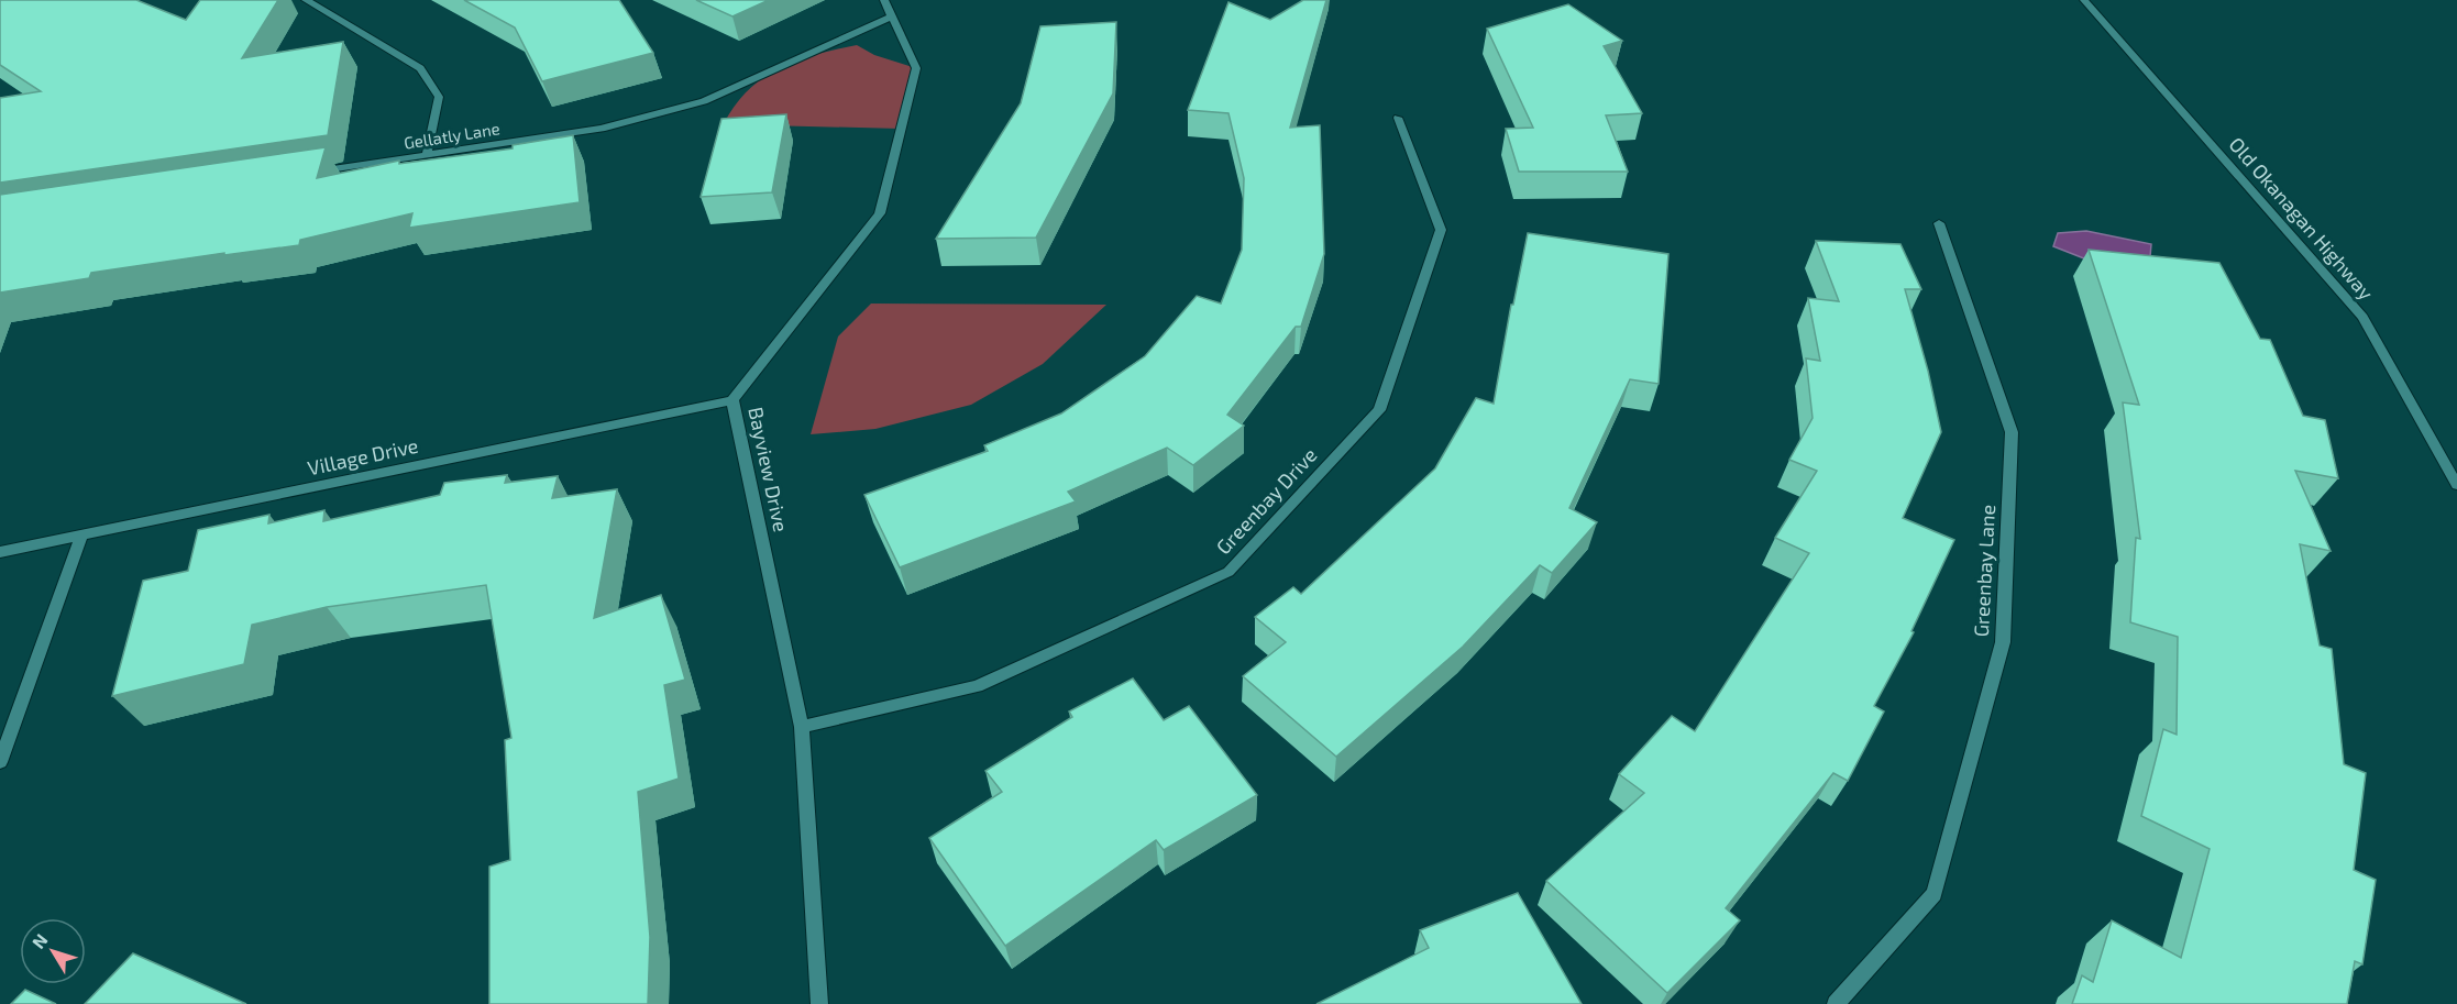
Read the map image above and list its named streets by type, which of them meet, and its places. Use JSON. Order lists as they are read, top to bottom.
{
  "streets": {
    "street": [
      "Gellatly Lane",
      "Old Okanagan Highway",
      "Village Drive",
      "Bayview Drive",
      "Greenbay Drive",
      "Greenbay Lane"
    ]
  },
  "crossings": [
    ["Gellatly Lane", "Bayview Drive"],
    ["Village Drive", "Bayview Drive"],
    ["Bayview Drive", "Greenbay Drive"]
  ],
  "north": "top left"
}
